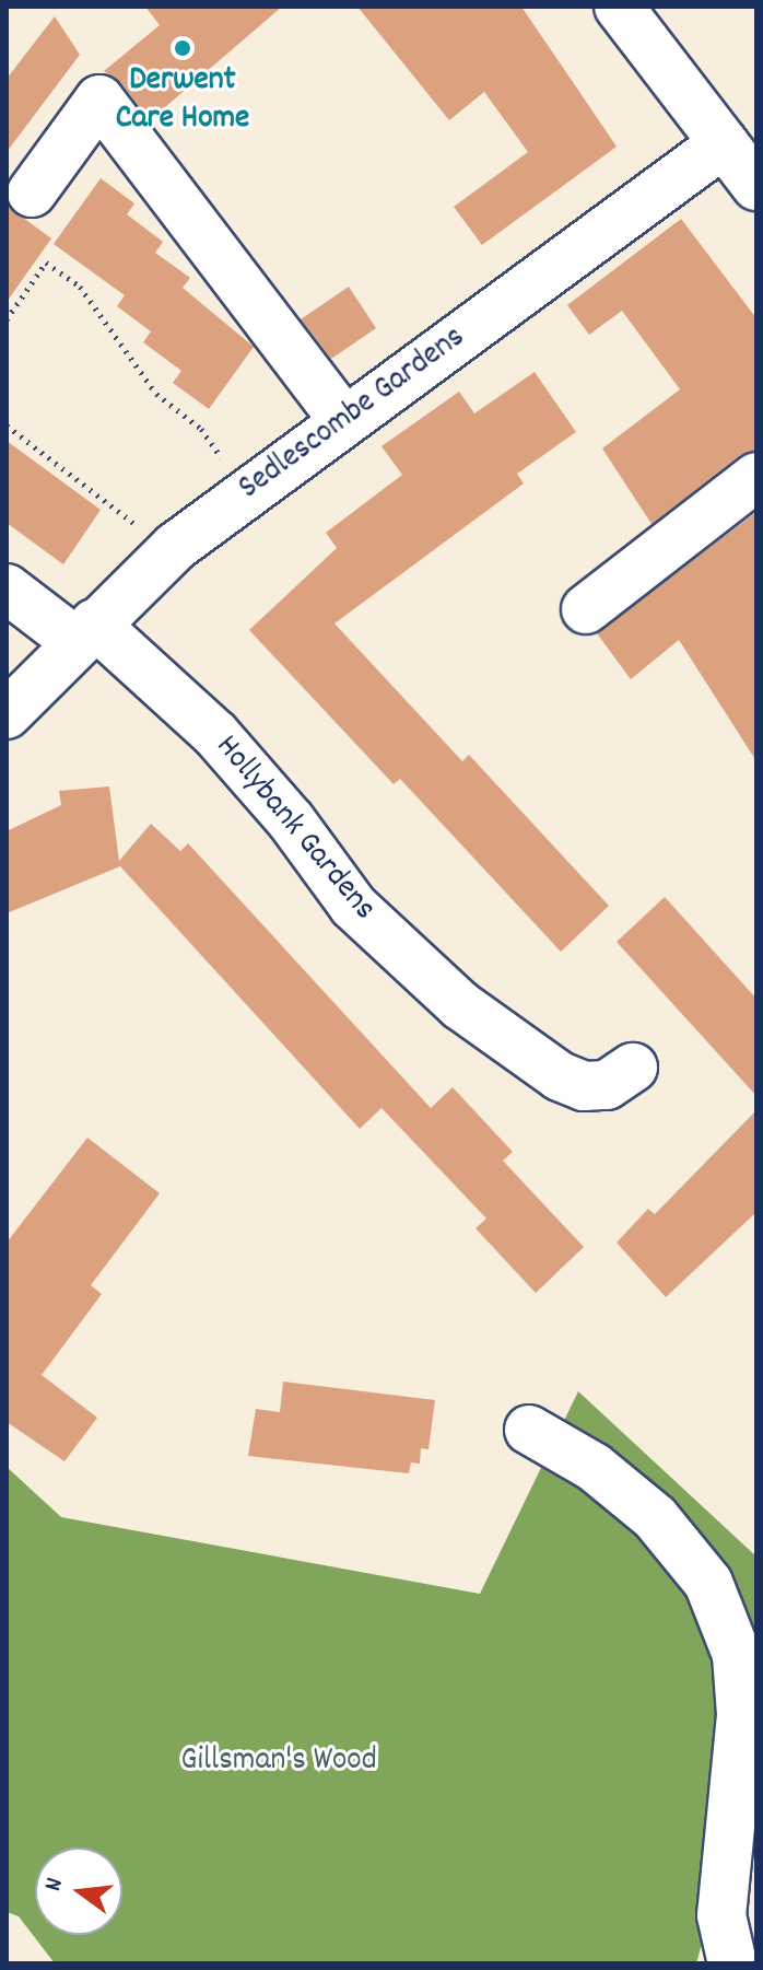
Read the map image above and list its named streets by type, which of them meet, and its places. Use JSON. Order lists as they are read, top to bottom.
{
  "streets": {
    "street": ["Sedlescombe Gardens", "Hollybank Gardens"]
  },
  "crossings": [
    ["Sedlescombe Gardens", "Hollybank Gardens"]
  ],
  "parks": ["Gillsman's Wood"],
  "places": ["Derwent Care Home"],
  "north": "left"
}
